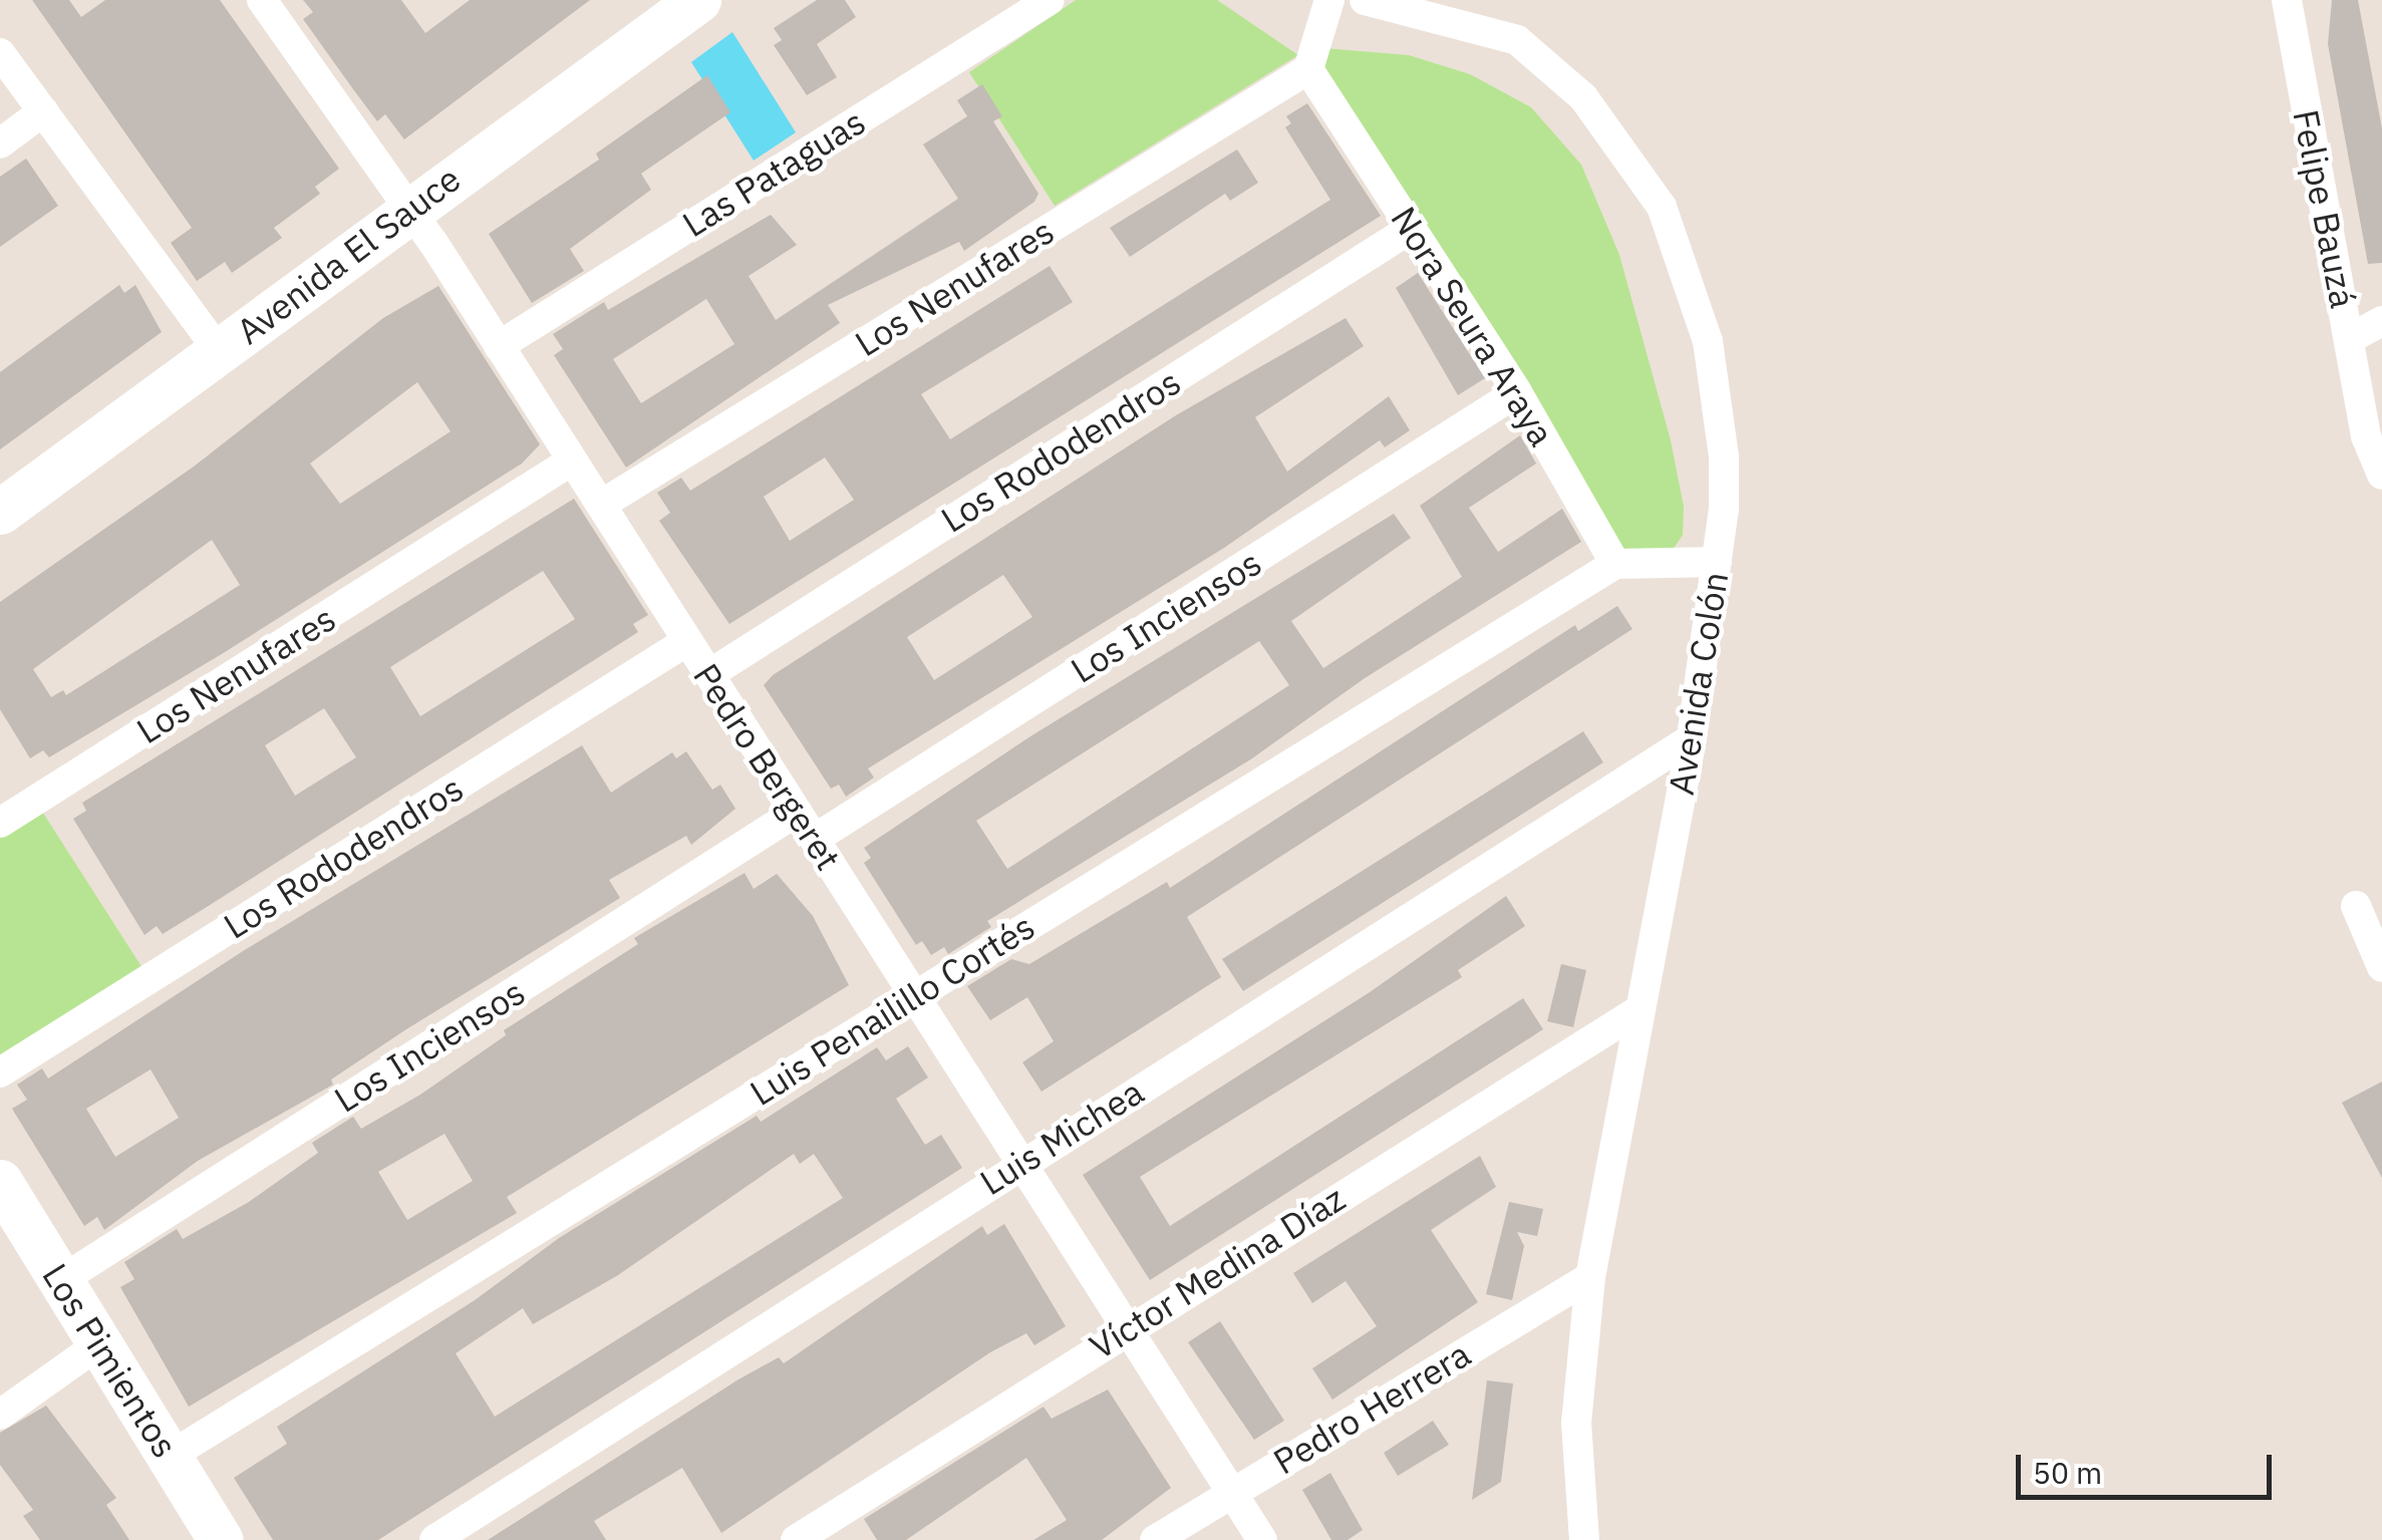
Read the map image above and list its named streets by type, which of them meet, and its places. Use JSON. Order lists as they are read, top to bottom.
{
  "streets": {
    "street": [
      "Las Pataguas",
      "Felipe Bauzá",
      "Avenida El Sauce",
      "Los Nenufares",
      "Nora Seura Araya",
      "Los Rododendros",
      "Los Inciensos",
      "Avenida Colón",
      "Pedro Bergeret",
      "Luis Penailillo Cortés",
      "Luis Michea",
      "Víctor Medina Díaz",
      "Los Pimientos",
      "Pedro Herrera"
    ]
  },
  "crossings": [
    ["Las Pataguas", "Pedro Bergeret"],
    ["Avenida El Sauce", "Pedro Bergeret"],
    ["Los Nenufares", "Nora Seura Araya"],
    ["Los Nenufares", "Pedro Bergeret"],
    ["Nora Seura Araya", "Los Rododendros"],
    ["Nora Seura Araya", "Los Inciensos"],
    ["Nora Seura Araya", "Luis Penailillo Cortés"],
    ["Los Rododendros", "Pedro Bergeret"],
    ["Los Inciensos", "Pedro Bergeret"],
    ["Los Inciensos", "Los Pimientos"],
    ["Avenida Colón", "Luis Michea"],
    ["Avenida Colón", "Víctor Medina Díaz"],
    ["Avenida Colón", "Pedro Herrera"],
    ["Pedro Bergeret", "Luis Penailillo Cortés"],
    ["Pedro Bergeret", "Luis Michea"],
    ["Pedro Bergeret", "Víctor Medina Díaz"],
    ["Pedro Bergeret", "Pedro Herrera"],
    ["Luis Penailillo Cortés", "Los Pimientos"]
  ],
  "scale_bar": "50 m"
}
